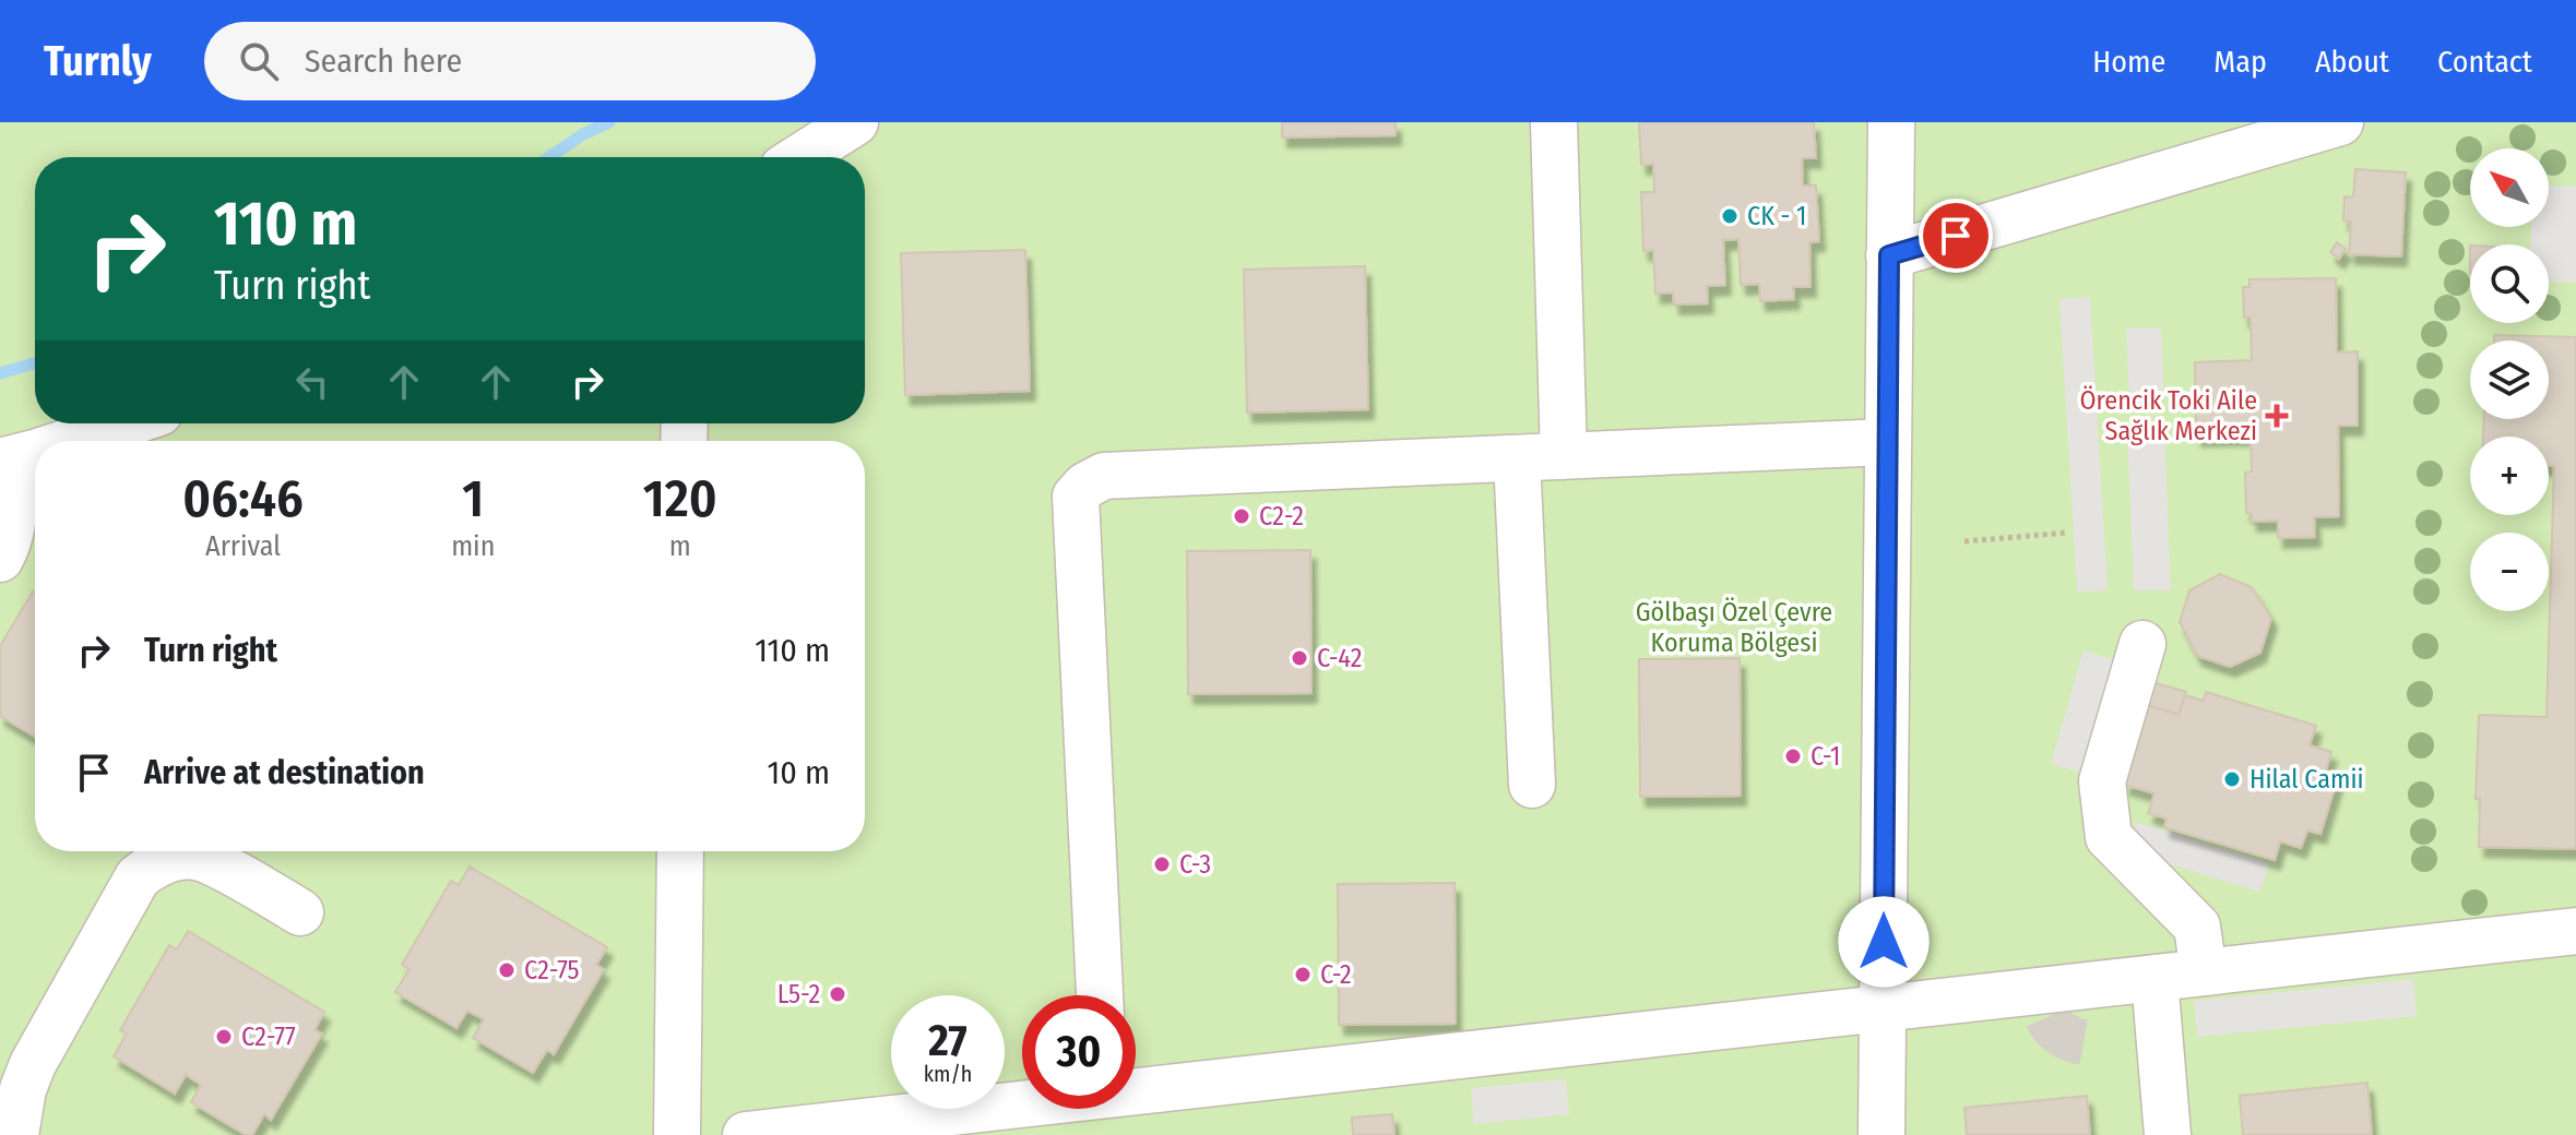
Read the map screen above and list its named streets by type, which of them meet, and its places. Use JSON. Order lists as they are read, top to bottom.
{
  "parks": ["Gölbaşı Özel Çevre Koruma Bölgesi"],
  "places": {
    "other": [
      "CK - 1",
      "C2-2",
      "C-42",
      "C-1",
      "Hilal Camii",
      "C-3",
      "C2-75",
      "C-2",
      "L5-2",
      "C2-77"
    ],
    "health": ["Örencik Toki Aile Sağlık Merkezi"]
  },
  "north": "top left",
  "page": {
    "header": "Turnly",
    "search": "Search here",
    "nav": [
      "Home",
      "Map",
      "About",
      "Contact"
    ],
    "map_buttons": ["+", "−"],
    "turn": ["110 m", "Turn right"],
    "eta": [
      "06:46",
      "Arrival",
      "1",
      "min",
      "120",
      "m"
    ],
    "list": [
      {
        "name": "Turn right",
        "value": "110 m"
      },
      {
        "name": "Arrive at destination",
        "value": "10 m"
      }
    ],
    "speed": "27 km/h",
    "limit": "30"
  }
}
